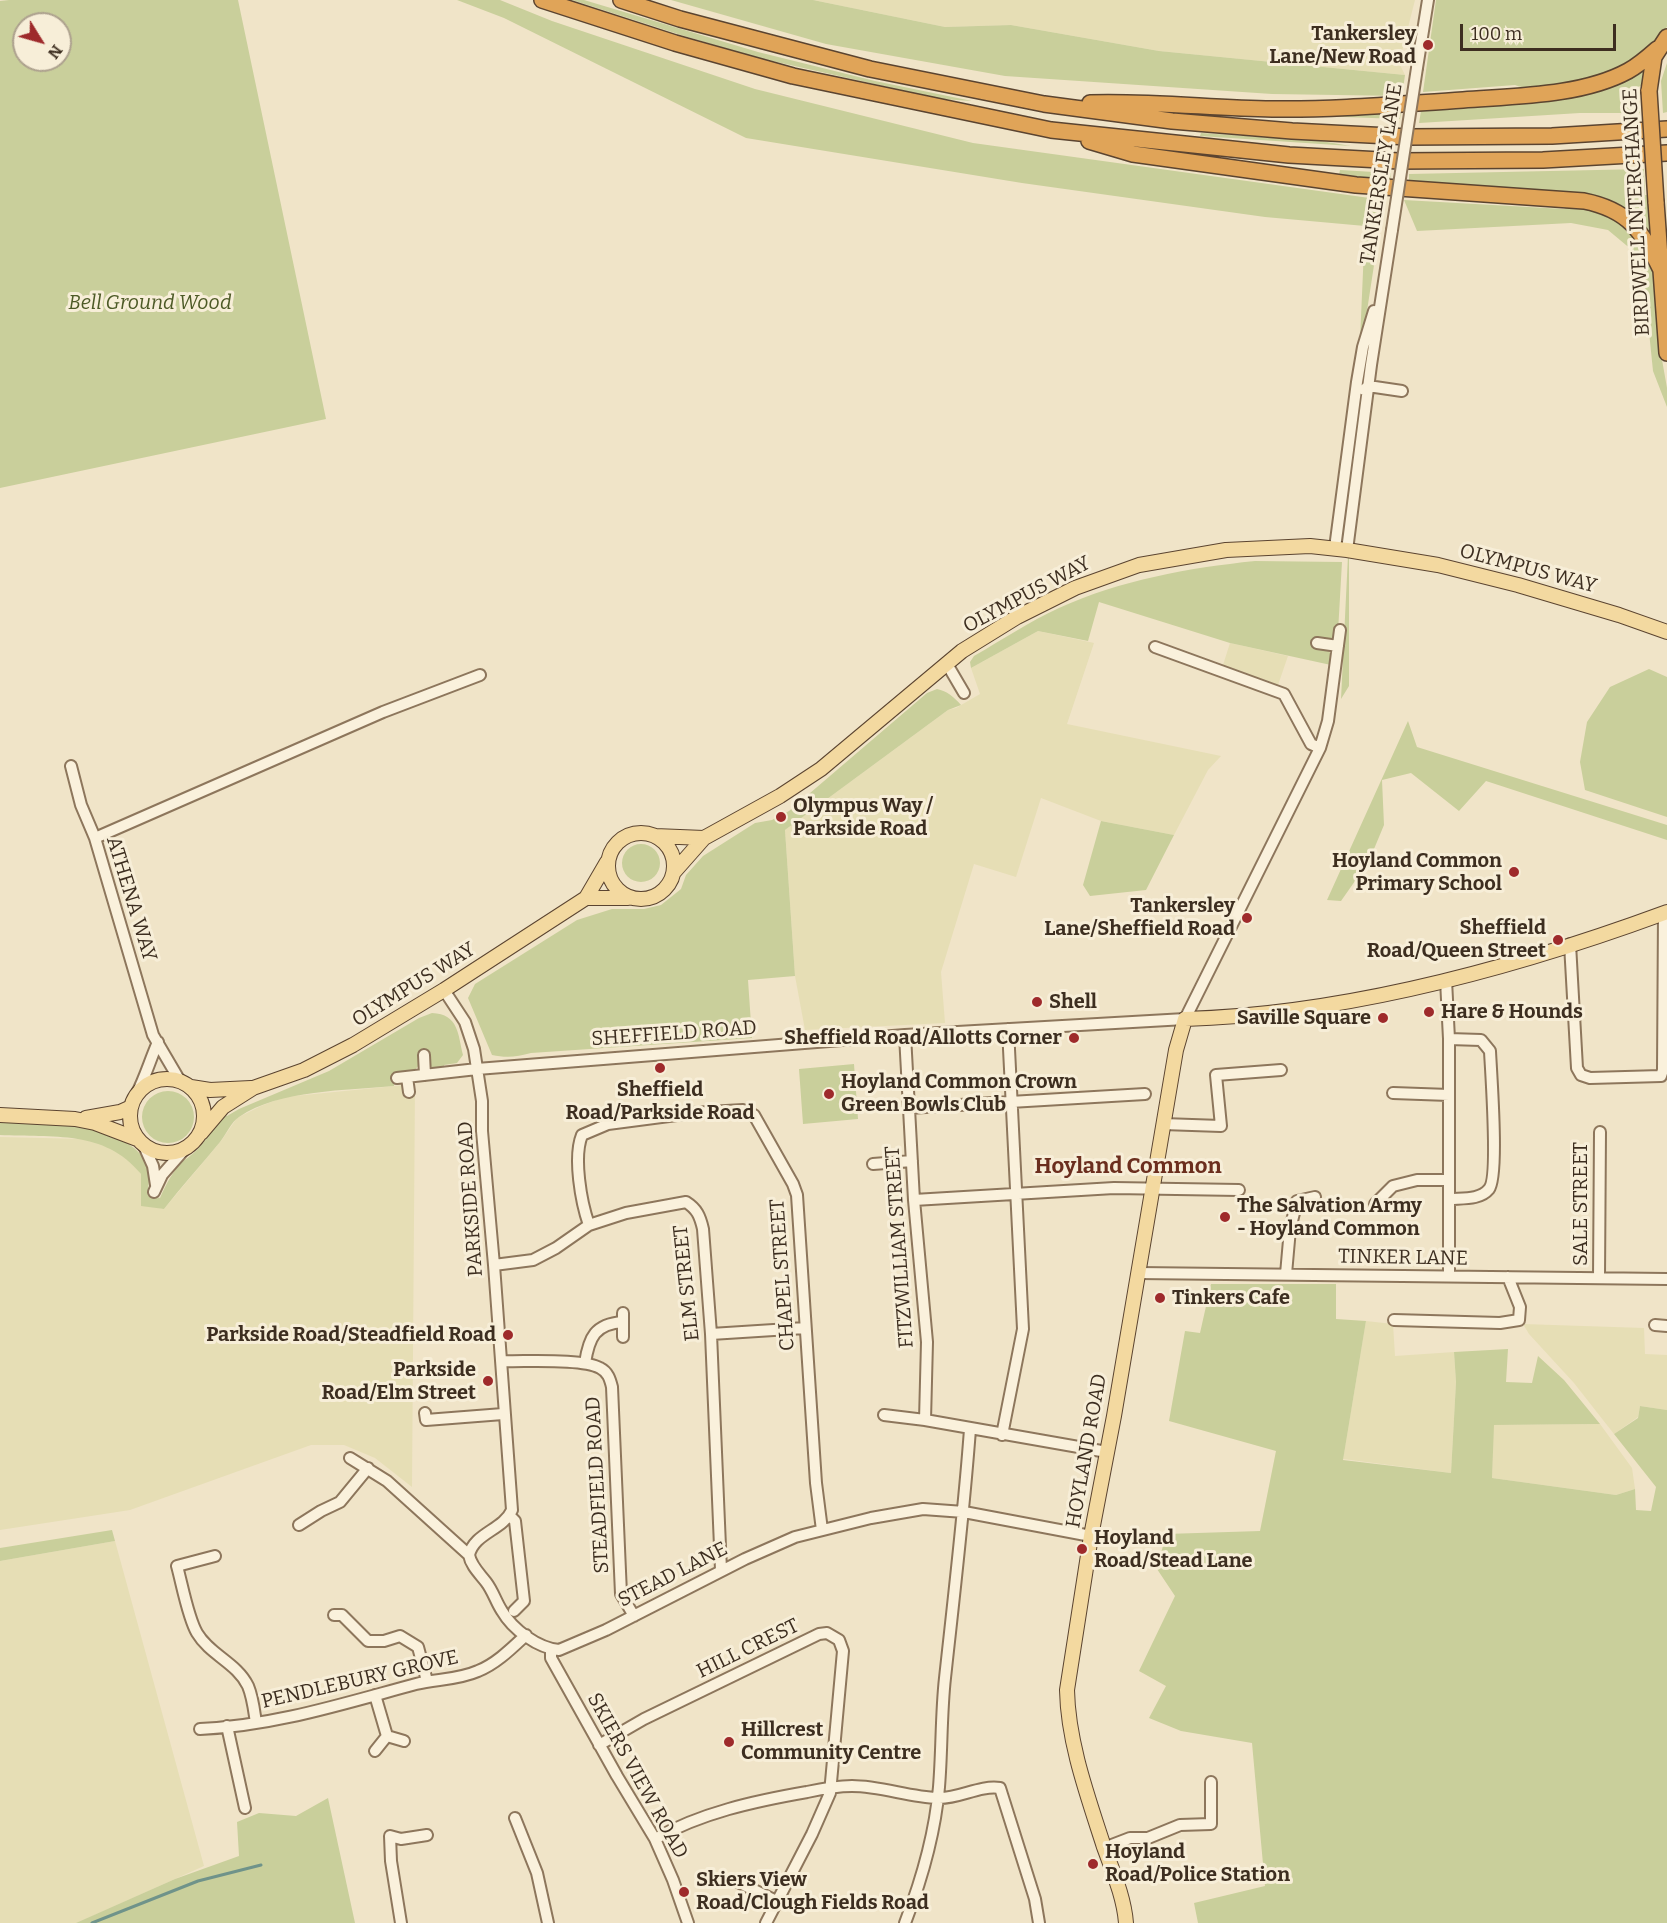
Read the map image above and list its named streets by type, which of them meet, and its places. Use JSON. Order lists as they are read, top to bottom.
{
  "streets": {
    "highway": ["BIRDWELL INTERCHANGE"],
    "main road": ["OLYMPUS WAY", "SHEFFIELD ROAD", "HOYLAND ROAD"],
    "street": [
      "TANKERSLEY LANE",
      "ATHENA WAY",
      "PARKSIDE ROAD",
      "SALE STREET",
      "FITZWILLIAM STREET",
      "TINKER LANE",
      "CHAPEL STREET",
      "ELM STREET",
      "STEADFIELD ROAD",
      "STEAD LANE",
      "HILL CREST",
      "PENDLEBURY GROVE",
      "SKIERS VIEW ROAD"
    ]
  },
  "crossings": [
    ["TANKERSLEY LANE", "OLYMPUS WAY"],
    ["OLYMPUS WAY", "ATHENA WAY"],
    ["OLYMPUS WAY", "PARKSIDE ROAD"],
    ["SHEFFIELD ROAD", "PARKSIDE ROAD"],
    ["SHEFFIELD ROAD", "FITZWILLIAM STREET"],
    ["SHEFFIELD ROAD", "HOYLAND ROAD"],
    ["PARKSIDE ROAD", "ELM STREET"],
    ["SALE STREET", "TINKER LANE"],
    ["TINKER LANE", "HOYLAND ROAD"],
    ["CHAPEL STREET", "ELM STREET"],
    ["CHAPEL STREET", "STEAD LANE"],
    ["ELM STREET", "STEAD LANE"],
    ["HOYLAND ROAD", "STEAD LANE"],
    ["STEADFIELD ROAD", "STEAD LANE"],
    ["STEAD LANE", "SKIERS VIEW ROAD"],
    ["HILL CREST", "SKIERS VIEW ROAD"]
  ],
  "districts": ["Hoyland Common"],
  "parks": ["Bell Ground Wood"],
  "places": [
    "Tankersley Lane/New Road",
    "Olympus Way / Parkside Road",
    "Hoyland Common Primary School",
    "Tankersley Lane/Sheffield Road",
    "Sheffield Road/Queen Street",
    "Shell",
    "Hare & Hounds",
    "Saville Square",
    "Sheffield Road/Allotts Corner",
    "Sheffield Road/Parkside Road",
    "Hoyland Common Crown Green Bowls Club",
    "The Salvation Army - Hoyland Common",
    "Tinkers Cafe",
    "Parkside Road/Steadfield Road",
    "Parkside Road/Elm Street",
    "Hoyland Road/Stead Lane",
    "Hillcrest Community Centre",
    "Hoyland Road/Police Station",
    "Skiers View Road/Clough Fields Road"
  ],
  "scale_bar": "100 m",
  "north": "bottom right"
}
